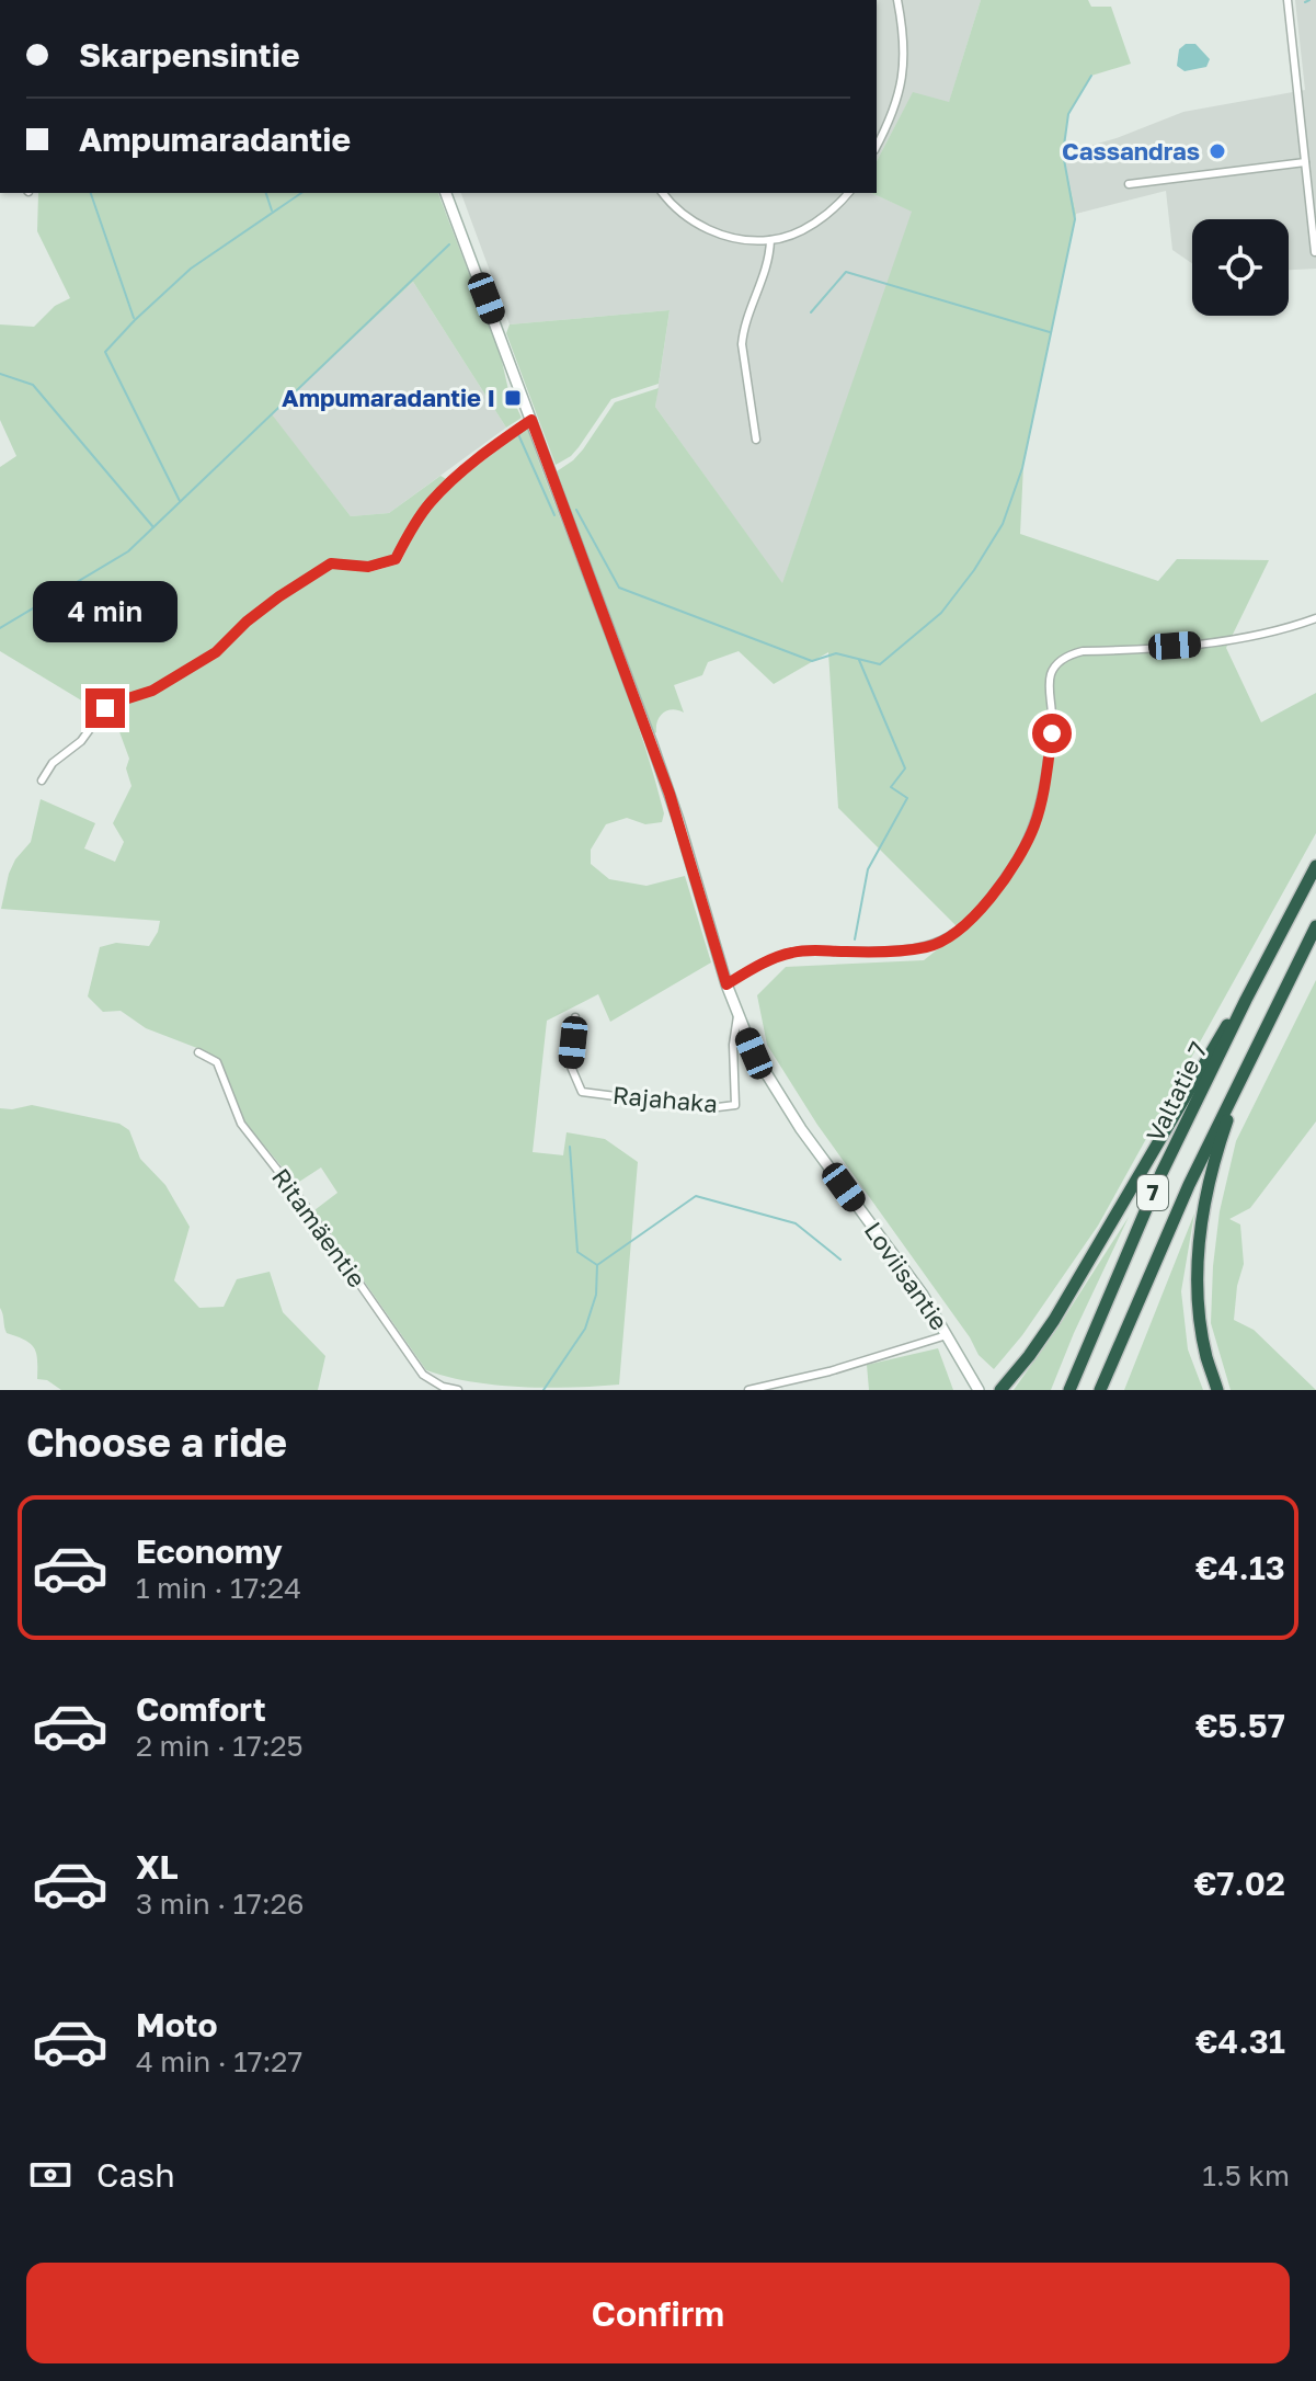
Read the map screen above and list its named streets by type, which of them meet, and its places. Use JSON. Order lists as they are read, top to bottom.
{
  "streets": {
    "highway": ["Valtatie 7", "7"],
    "main road": ["Loviisantie"],
    "street": ["Rajahaka", "Ritamäentie"]
  },
  "crossings": [
    ["Rajahaka", "Loviisantie"]
  ],
  "places": {
    "other": ["Cassandras"],
    "transit": ["Ampumaradantie I"]
  },
  "page": {
    "banner": ["Skarpensintie", "Ampumaradantie"],
    "bubble": "4 min",
    "heading": "Choose a ride",
    "list": [
      {
        "name": "Economy",
        "note": "1 min · 17:24",
        "value": "€4.13"
      },
      {
        "name": "Comfort",
        "note": "2 min · 17:25",
        "value": "€5.57"
      },
      {
        "name": "XL",
        "note": "3 min · 17:26",
        "value": "€7.02"
      },
      {
        "name": "Moto",
        "note": "4 min · 17:27",
        "value": "€4.31"
      }
    ],
    "pay": ["Cash", "1.5 km"],
    "buttons": "Confirm"
  }
}
